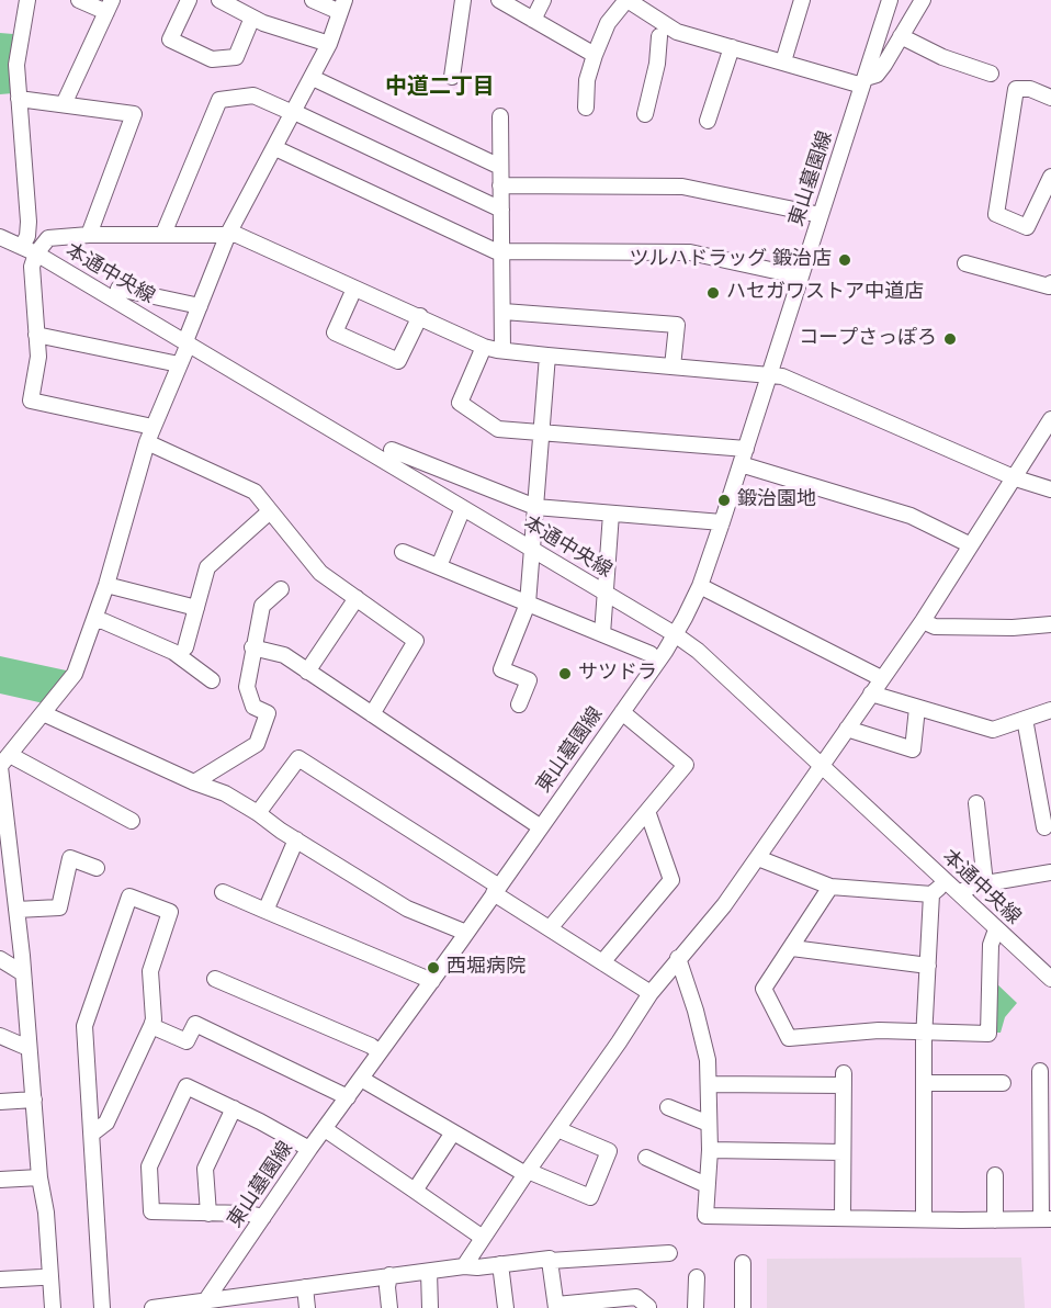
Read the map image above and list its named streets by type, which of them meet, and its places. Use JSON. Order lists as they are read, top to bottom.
{
  "streets": {
    "street": ["東山墓園線", "本通中央線"]
  },
  "crossings": [
    ["東山墓園線", "本通中央線"]
  ],
  "districts": ["中道二丁目"],
  "places": [
    "ツルハドラッグ 鍛治店",
    "ハセガワストア中道店",
    "コープさっぽろ",
    "鍛治園地",
    "サツドラ",
    "西堀病院"
  ]
}
